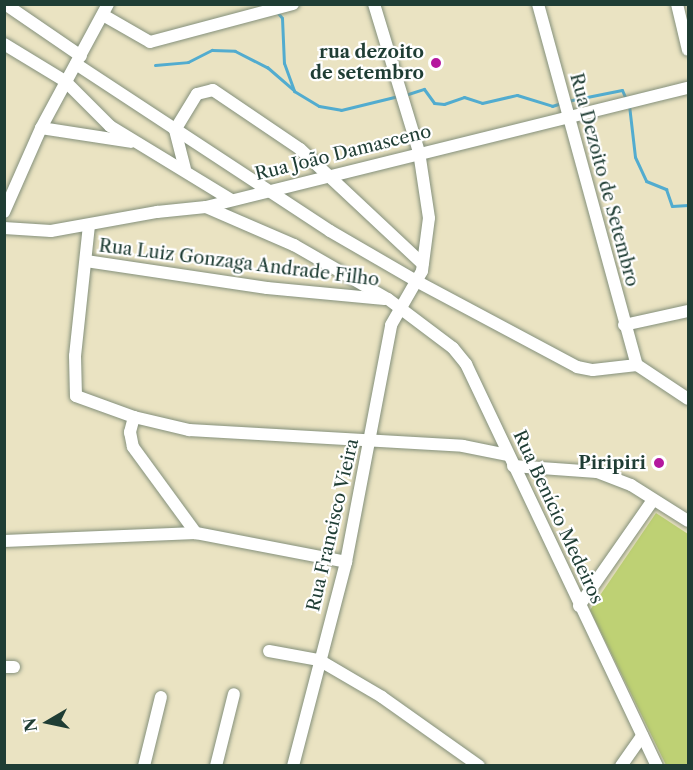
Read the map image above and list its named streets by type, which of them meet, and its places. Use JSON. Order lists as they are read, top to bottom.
{
  "streets": {
    "street": [
      "Rua João Damasceno",
      "Rua Dezoito de Setembro",
      "Rua Luiz Gonzaga Andrade Filho",
      "Rua Benício Medeiros",
      "Rua Francisco Vieira"
    ]
  },
  "crossings": [
    ["Rua João Damasceno", "Rua Dezoito de Setembro"],
    ["Rua João Damasceno", "Rua Benício Medeiros"],
    ["Rua Luiz Gonzaga Andrade Filho", "Rua Benício Medeiros"],
    ["Rua Luiz Gonzaga Andrade Filho", "Rua Francisco Vieira"],
    ["Rua Benício Medeiros", "Rua Francisco Vieira"]
  ],
  "places": ["rua dezoito de setembro", "Piripiri"],
  "north": "left"
}
